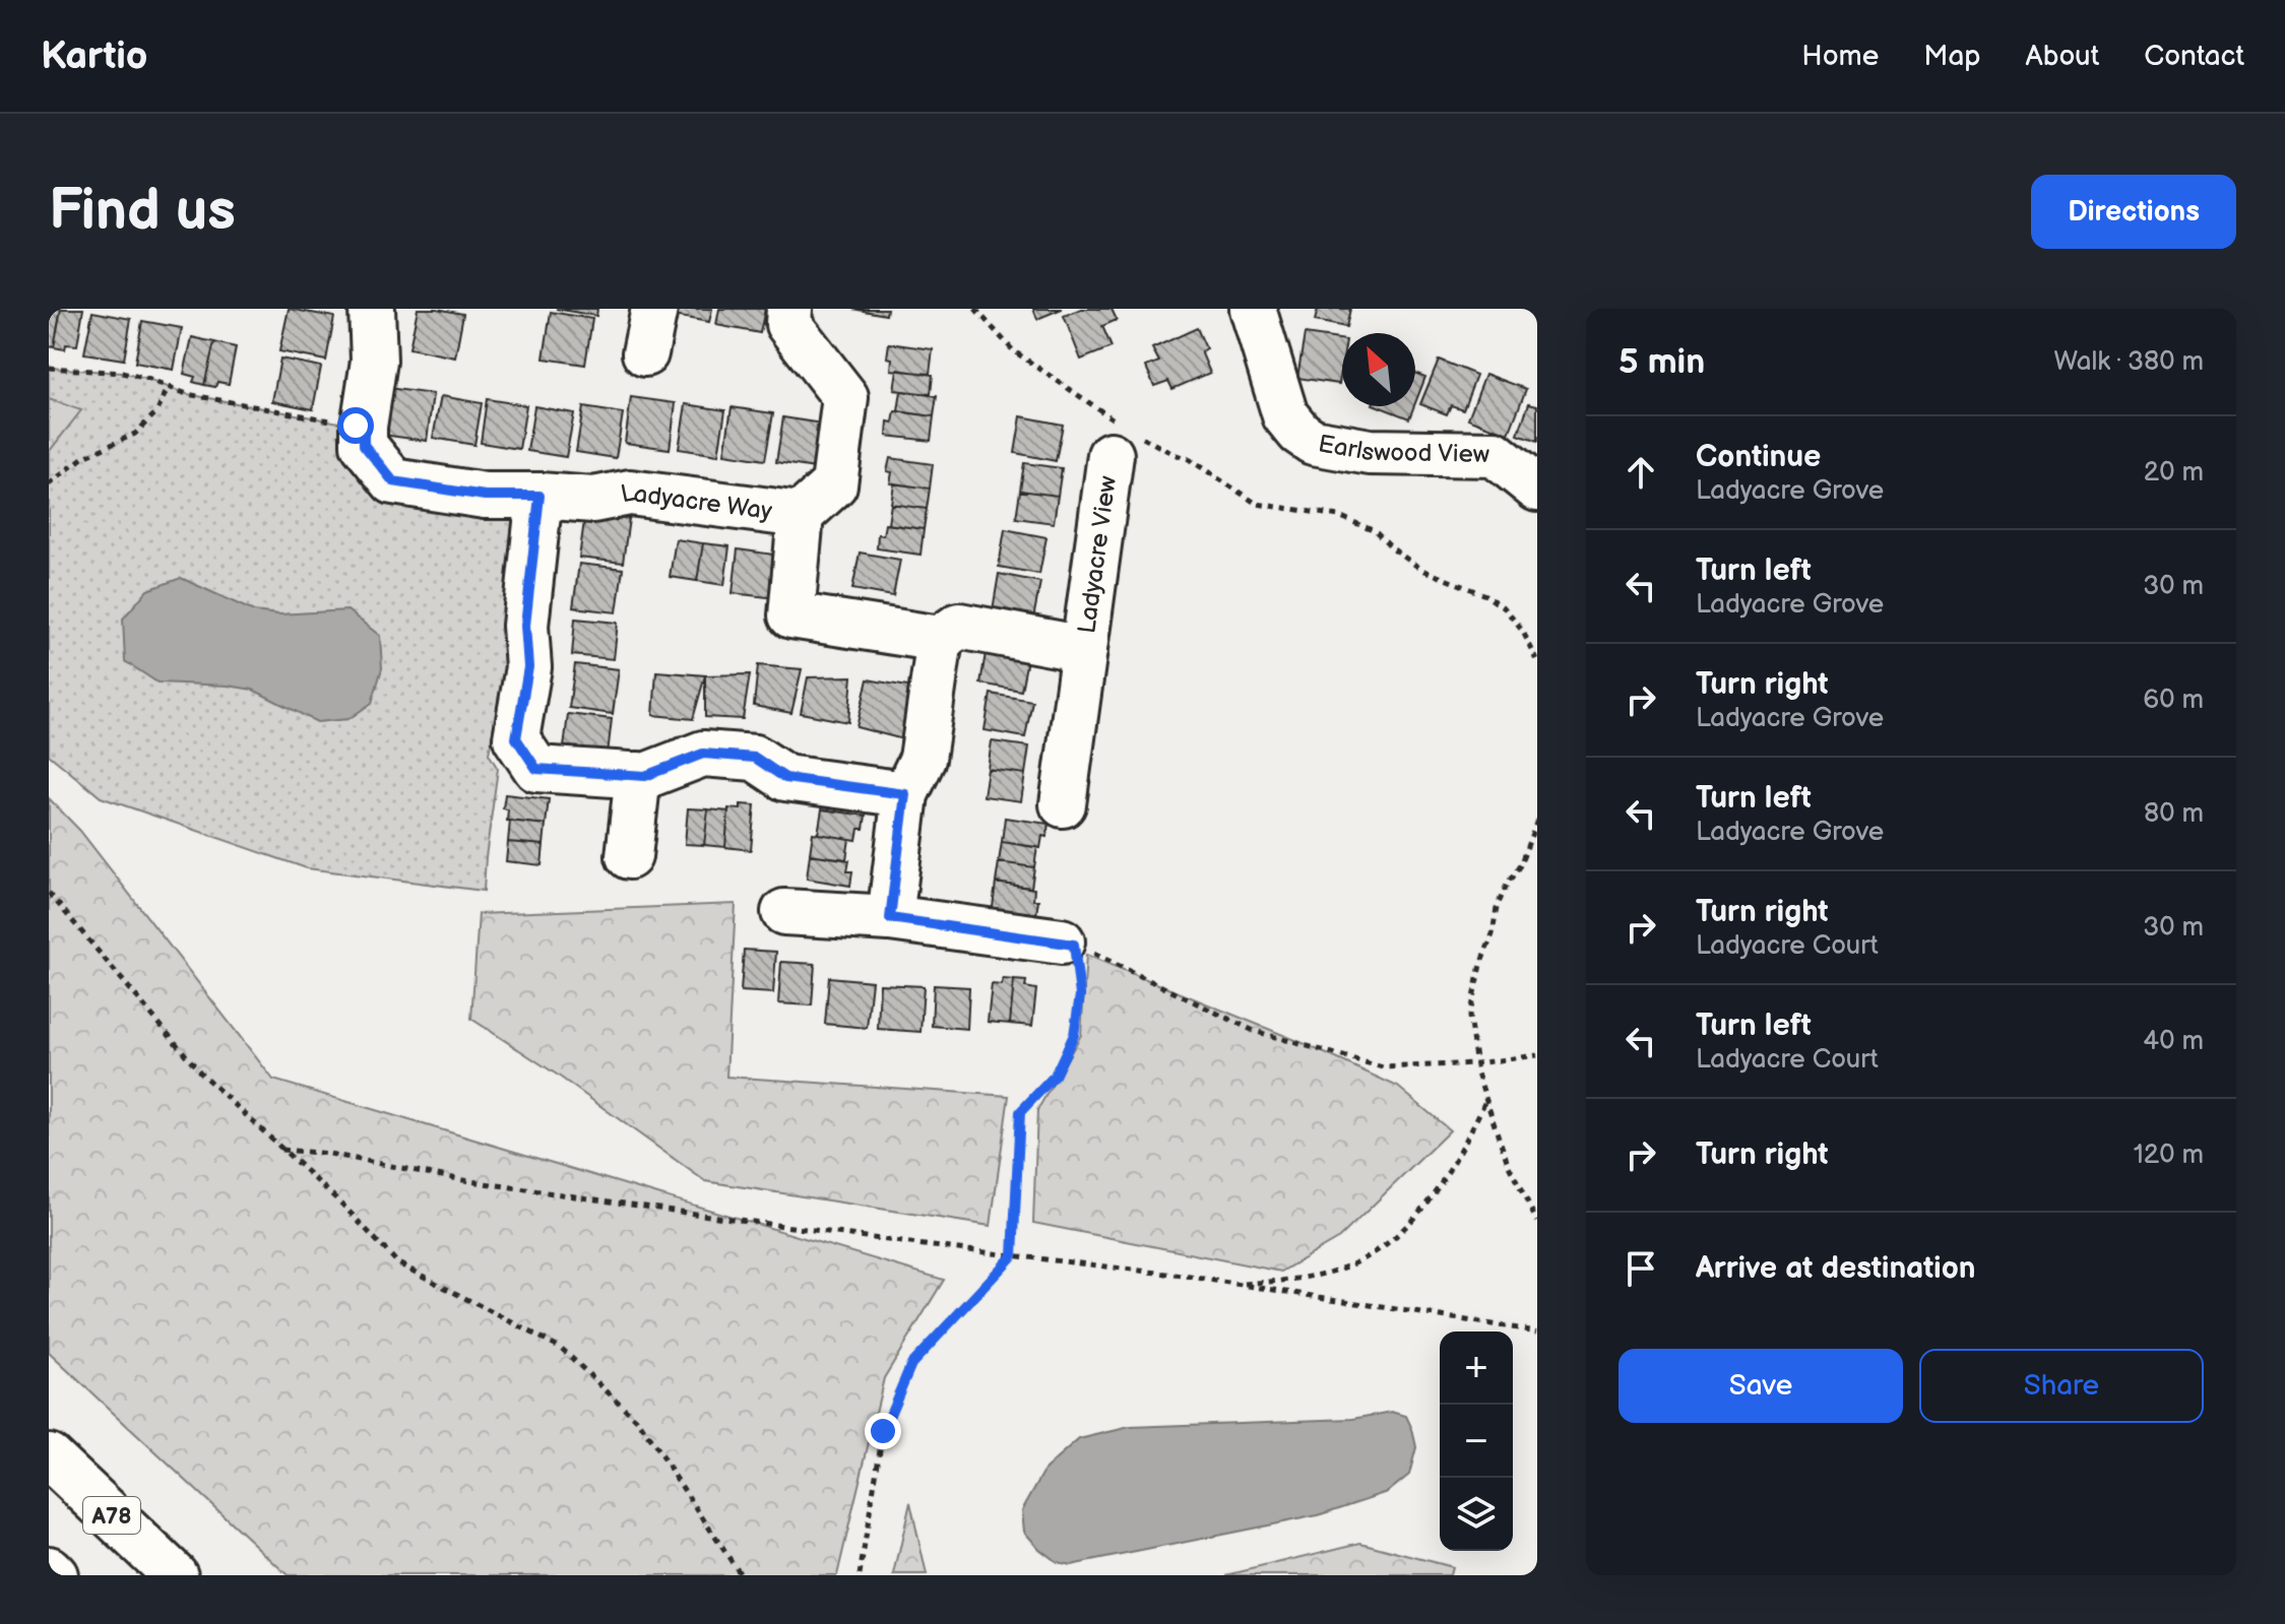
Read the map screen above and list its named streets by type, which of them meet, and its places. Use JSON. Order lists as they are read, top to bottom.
{
  "streets": {
    "main road": [
      "Earlswood View",
      "Ladyacre Way",
      "Ladyacre View",
      "A78"
    ]
  },
  "crossings": [
    ["Ladyacre Way", "Ladyacre View"]
  ],
  "north": "top left",
  "page": {
    "header": "Kartio",
    "nav": [
      "Home",
      "Map",
      "About",
      "Contact"
    ],
    "buttons": [
      "Directions",
      ["Save", "Share"]
    ],
    "title": "Find us",
    "heading": ["5 min", "Walk · 380 m"],
    "list": [
      ["Continue", "Ladyacre Grove", "20 m"],
      ["Turn left", "Ladyacre Grove", "30 m"],
      ["Turn right", "Ladyacre Grove", "60 m"],
      ["Turn left", "Ladyacre Grove", "80 m"],
      ["Turn right", "Ladyacre Court", "30 m"],
      ["Turn left", "Ladyacre Court", "40 m"],
      ["Turn right", "120 m"],
      "Arrive at destination"
    ],
    "map_buttons": ["+", "−"]
  }
}
